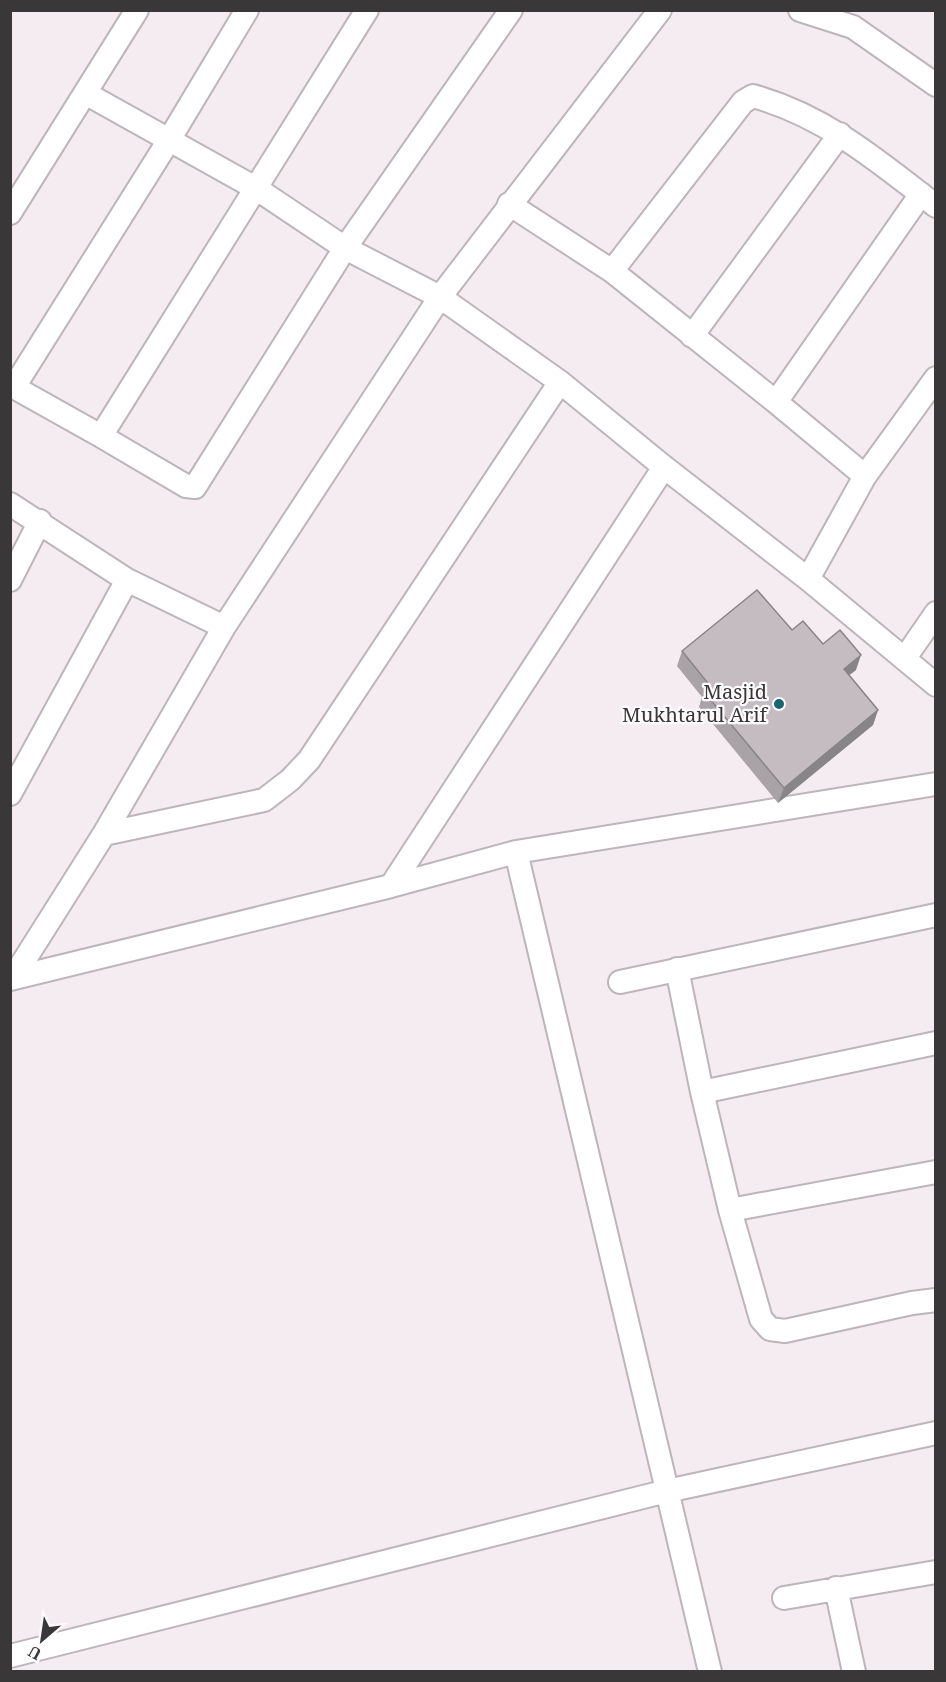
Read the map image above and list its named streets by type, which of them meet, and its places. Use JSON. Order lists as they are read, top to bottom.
{
  "places": ["Masjid Mukhtarul Arif"],
  "north": "bottom left"
}
